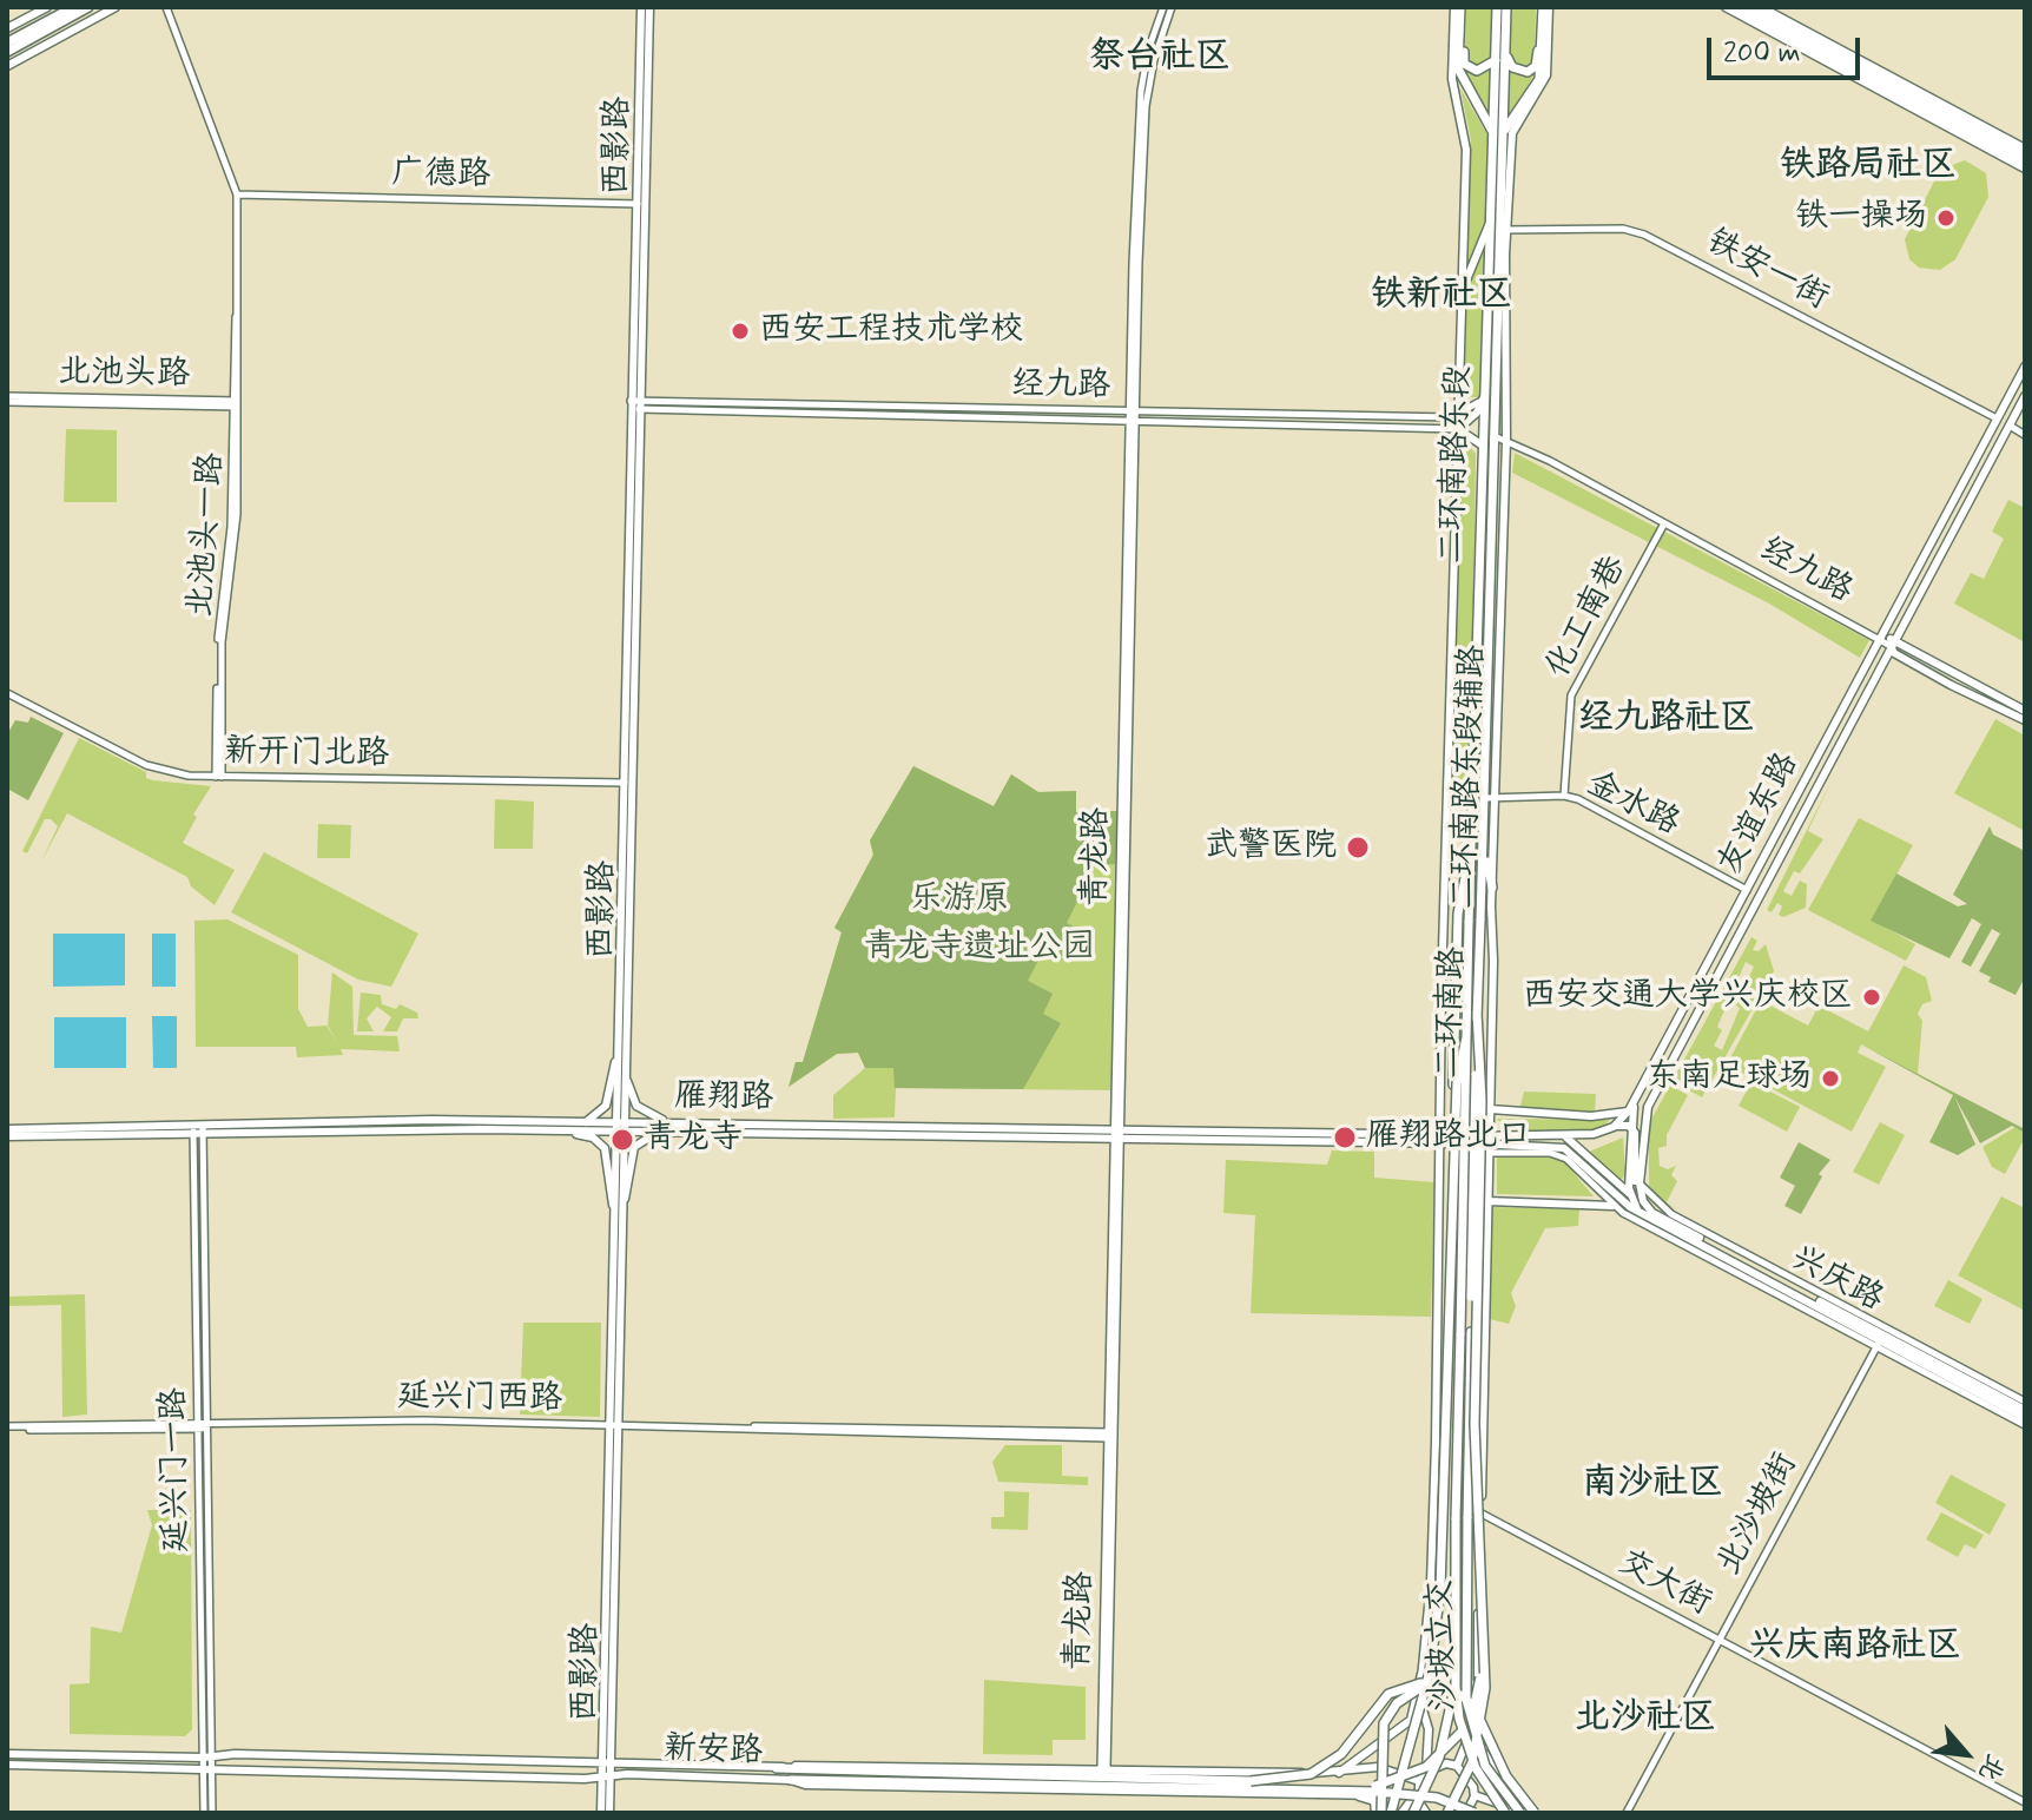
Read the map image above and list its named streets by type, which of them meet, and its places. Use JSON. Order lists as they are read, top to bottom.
{
  "streets": {
    "highway": ["二环南路东段", "二环南路", "沙坡立交"],
    "main road": [
      "西影路",
      "二环南路东段辅路",
      "友谊东路",
      "雁翔路",
      "兴庆路",
      "新安路"
    ],
    "street": [
      "广德路",
      "铁安一街",
      "北池头路",
      "经九路",
      "北池头一路",
      "化工南巷",
      "新开门北路",
      "金水路",
      "青龙路",
      "延兴门西路",
      "延兴门一路",
      "北沙坡街",
      "交大街"
    ]
  },
  "crossings": [
    ["西影路", "广德路"],
    ["西影路", "经九路"],
    ["西影路", "新开门北路"],
    ["西影路", "雁翔路"],
    ["西影路", "延兴门西路"],
    ["西影路", "新安路"],
    ["广德路", "北池头一路"],
    ["铁安一街", "二环南路东段"],
    ["铁安一街", "友谊东路"],
    ["北池头路", "北池头一路"],
    ["经九路", "二环南路东段"],
    ["经九路", "化工南巷"],
    ["经九路", "二环南路东段辅路"],
    ["经九路", "友谊东路"],
    ["经九路", "青龙路"],
    ["二环南路东段", "二环南路东段辅路"],
    ["二环南路东段", "金水路"],
    ["二环南路东段", "二环南路"],
    ["北池头一路", "新开门北路"],
    ["化工南巷", "金水路"],
    ["二环南路东段辅路", "金水路"],
    ["二环南路东段辅路", "雁翔路"],
    ["二环南路东段辅路", "兴庆路"],
    ["二环南路东段辅路", "交大街"],
    ["金水路", "友谊东路"],
    ["友谊东路", "兴庆路"],
    ["青龙路", "雁翔路"],
    ["青龙路", "延兴门西路"],
    ["青龙路", "新安路"],
    ["二环南路", "沙坡立交"],
    ["雁翔路", "延兴门一路"],
    ["兴庆路", "北沙坡街"],
    ["延兴门西路", "延兴门一路"],
    ["延兴门一路", "新安路"],
    ["北沙坡街", "交大街"]
  ],
  "districts": [
    "祭台社区",
    "铁路局社区",
    "铁新社区",
    "经九路社区",
    "南沙社区",
    "兴庆南路社区",
    "北沙社区"
  ],
  "parks": ["乐游原", "青龙寺遗址公园"],
  "places": [
    "铁一操场",
    "西安工程技术学校",
    "武警医院",
    "西安交通大学兴庆校区",
    "东南足球场",
    "雁翔路北口",
    "青龙寺"
  ],
  "scale_bar": "200 m",
  "north": "bottom right"
}
